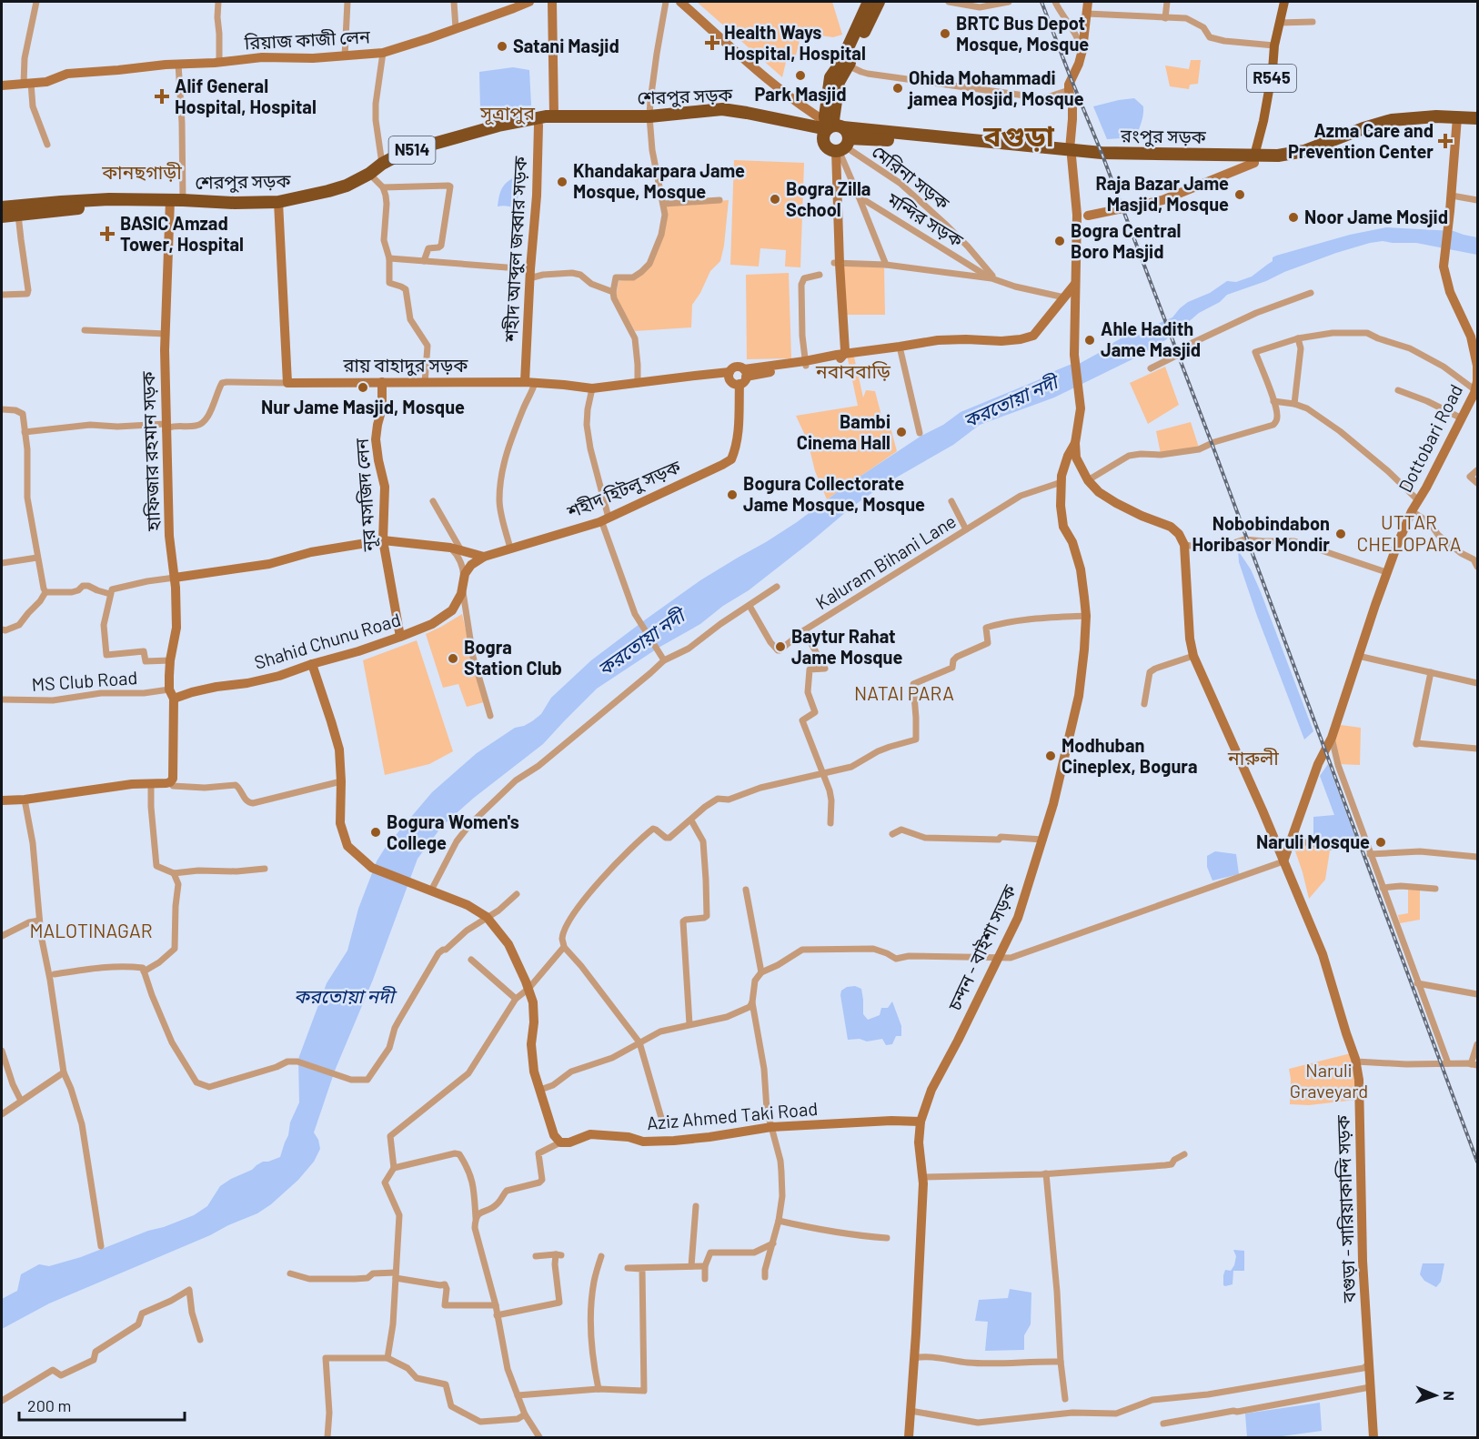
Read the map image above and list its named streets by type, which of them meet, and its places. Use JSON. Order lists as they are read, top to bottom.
{
  "streets": {
    "highway": ["শেরপুর সড়ক", "রংপুর সড়ক", "N514"],
    "main road": ["R545"],
    "street": [
      "রিয়াজ কাজী লেন",
      "মেরিনা সড়ক",
      "মন্দির সড়ক",
      "শহীদ আব্দুল জব্বার সড়ক",
      "রায় বাহাদুর সড়ক",
      "Dottobari Road",
      "হাফিজার রহমান সড়ক",
      "শহীদ হিটলু সড়ক",
      "নূর মসজিদ লেন",
      "Kaluram Bihani Lane",
      "Shahid Chunu Road",
      "MS Club Road",
      "চন্দন - বাইশা সড়ক",
      "Aziz Ahmed Taki Road",
      "বগুড়া - সারিয়াকান্দি সড়ক"
    ]
  },
  "crossings": [
    ["R545", "রংপুর সড়ক"],
    ["শেরপুর সড়ক", "রংপুর সড়ক"],
    ["শেরপুর সড়ক", "মেরিনা সড়ক"],
    ["শেরপুর সড়ক", "শহীদ আব্দুল জব্বার সড়ক"],
    ["শেরপুর সড়ক", "হাফিজার রহমান সড়ক"],
    ["রংপুর সড়ক", "মেরিনা সড়ক"],
    ["শহীদ আব্দুল জব্বার সড়ক", "রায় বাহাদুর সড়ক"],
    ["রায় বাহাদুর সড়ক", "শহীদ হিটলু সড়ক"],
    ["রায় বাহাদুর সড়ক", "নূর মসজিদ লেন"],
    ["Dottobari Road", "বগুড়া - সারিয়াকান্দি সড়ক"],
    ["হাফিজার রহমান সড়ক", "Shahid Chunu Road"],
    ["হাফিজার রহমান সড়ক", "MS Club Road"],
    ["শহীদ হিটলু সড়ক", "Shahid Chunu Road"],
    ["নূর মসজিদ লেন", "Shahid Chunu Road"],
    ["Kaluram Bihani Lane", "চন্দন - বাইশা সড়ক"],
    ["Shahid Chunu Road", "MS Club Road"],
    ["চন্দন - বাইশা সড়ক", "Aziz Ahmed Taki Road"]
  ],
  "districts": [
    "সূত্রাপুর",
    "বগুড়া",
    "কানছগাড়ী",
    "নবাববাড়ি",
    "UTTAR CHELOPARA",
    "NATAI PARA",
    "নারুলী",
    "MALOTINAGAR"
  ],
  "water": ["করতোয়া নদী"],
  "parks": ["Naruli Graveyard"],
  "places": {
    "other": [
      "BRTC Bus Depot Mosque, Mosque",
      "Satani Masjid",
      "Park Masjid",
      "Ohida Mohammadi jamea Mosjid, Mosque",
      "Khandakarpara Jame Mosque, Mosque",
      "Raja Bazar Jame Masjid, Mosque",
      "Bogra Zilla School",
      "Noor Jame Mosjid",
      "Bogra Central Boro Masjid",
      "Ahle Hadith Jame Masjid",
      "Nur Jame Masjid, Mosque",
      "Bambi Cinema Hall",
      "Bogura Collectorate Jame Mosque, Mosque",
      "Nobobindabon Horibasor Mondir",
      "Baytur Rahat Jame Mosque",
      "Bogra Station Club",
      "Modhuban Cineplex, Bogura",
      "Bogura Women's College",
      "Naruli Mosque"
    ],
    "health": [
      "Health Ways Hospital, Hospital",
      "Alif General Hospital, Hospital",
      "Azma Care and Prevention Center",
      "BASIC Amzad Tower, Hospital"
    ]
  },
  "scale_bar": "200 m",
  "north": "right"
}
